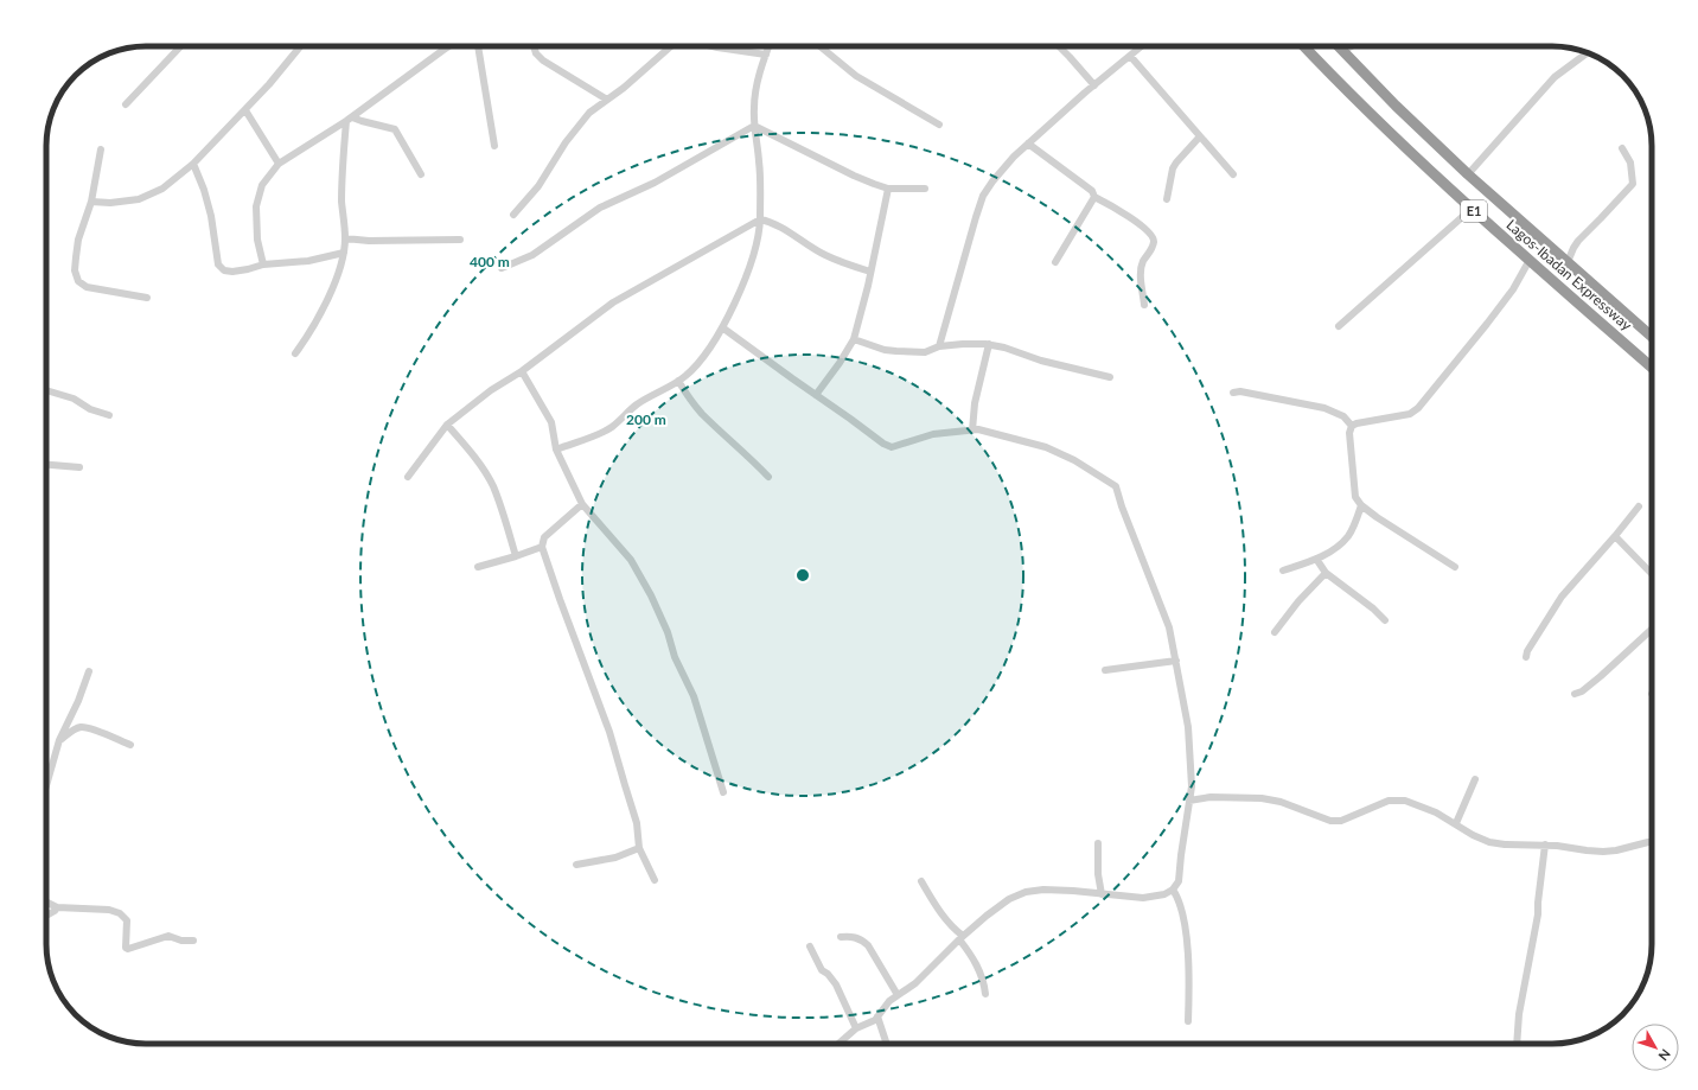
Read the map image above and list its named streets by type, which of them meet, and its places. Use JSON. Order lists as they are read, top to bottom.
{
  "streets": {
    "highway": ["E1", "Lagos-Ibadan Expressway"]
  },
  "north": "bottom right",
  "rings": ["400 m", "200 m"]
}
